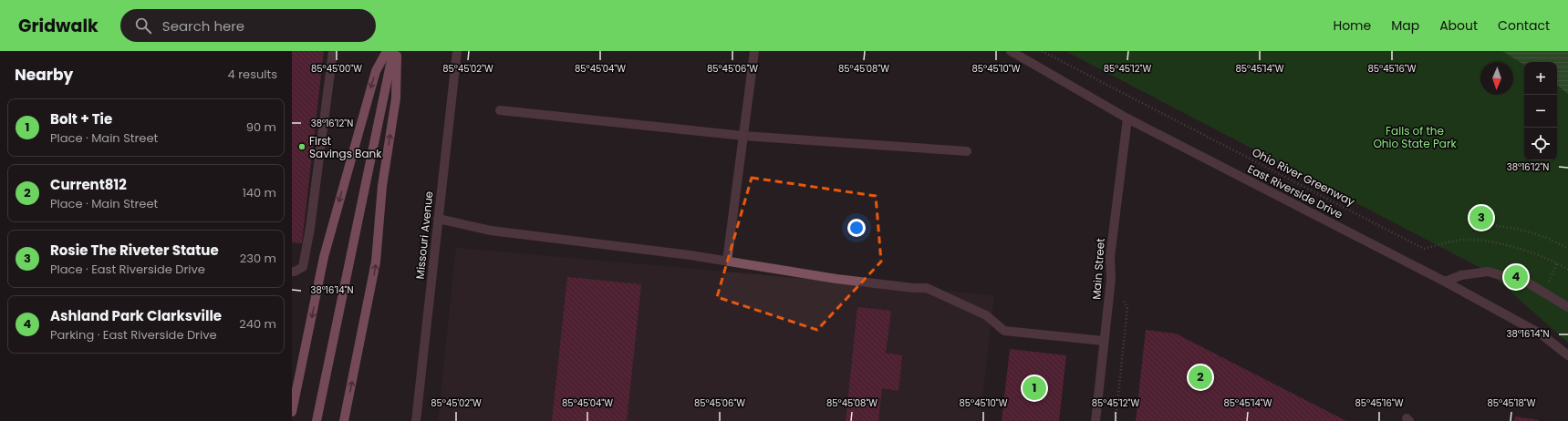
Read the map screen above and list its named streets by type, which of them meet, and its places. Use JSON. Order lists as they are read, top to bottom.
{
  "streets": {
    "street": ["East Riverside Drive", "Missouri Avenue", "Main Street"],
    "path": ["Ohio River Greenway"]
  },
  "crossings": [
    ["East Riverside Drive", "Main Street"]
  ],
  "parks": ["Falls of the Ohio State Park"],
  "places": ["First Savings Bank"],
  "north": "bottom",
  "page": {
    "header": "Gridwalk",
    "search": "Search here",
    "nav": [
      "Home",
      "Map",
      "About",
      "Contact"
    ],
    "heading": ["Nearby", "4 results"],
    "map_buttons": ["+", "−"],
    "list": [
      {
        "mark": "1",
        "name": "Bolt + Tie",
        "note": "Place · Main Street",
        "value": "90 m"
      },
      {
        "mark": "2",
        "name": "Current812",
        "note": "Place · Main Street",
        "value": "140 m"
      },
      {
        "mark": "3",
        "name": "Rosie The Riveter Statue",
        "note": "Place · East Riverside Drive",
        "value": "230 m"
      },
      {
        "mark": "4",
        "name": "Ashland Park Clarksville",
        "note": "Parking · East Riverside Drive",
        "value": "240 m"
      }
    ],
    "pins": [
      "3",
      "4",
      "2",
      "1"
    ]
  },
  "coordinates": [
    "85°45'00\"W",
    "85°45'02\"W",
    "85°45'04\"W",
    "85°45'06\"W",
    "85°45'08\"W",
    "85°45'10\"W",
    "85°45'12\"W",
    "85°45'14\"W",
    "85°45'16\"W",
    "38°16'12\"N",
    "38°16'14\"N",
    "85°45'18\"W"
  ]
}
